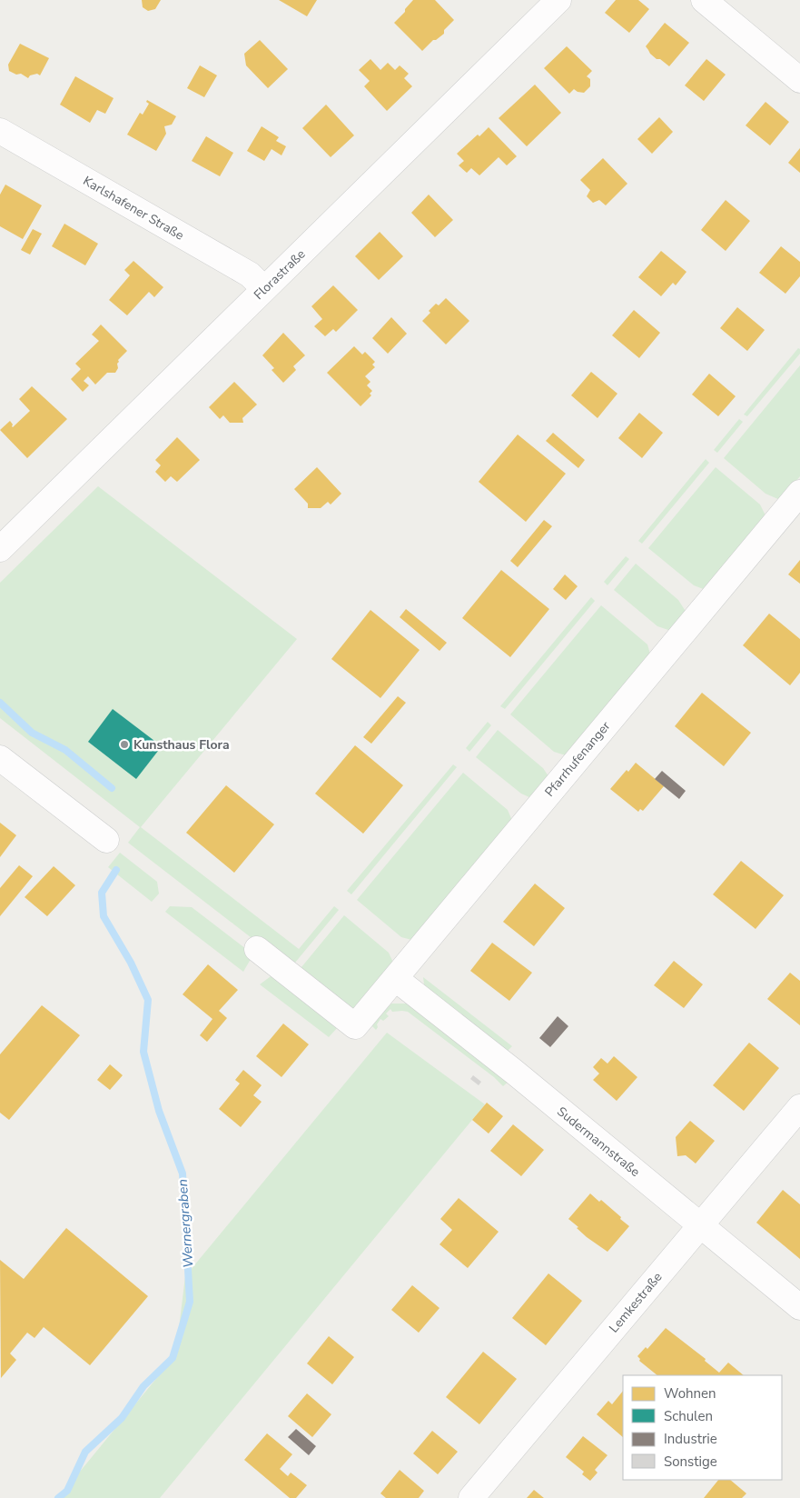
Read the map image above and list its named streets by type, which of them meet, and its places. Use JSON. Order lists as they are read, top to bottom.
{
  "streets": {
    "street": [
      "Karlshafener Straße",
      "Florastraße",
      "Pfarrhufenanger",
      "Sudermannstraße",
      "Lemkestraße"
    ]
  },
  "crossings": [
    ["Karlshafener Straße", "Florastraße"],
    ["Pfarrhufenanger", "Sudermannstraße"],
    ["Sudermannstraße", "Lemkestraße"]
  ],
  "water": ["Wernergraben"],
  "places": ["Kunsthaus Flora"],
  "legend": [
    "Wohnen",
    "Schulen",
    "Industrie",
    "Sonstige"
  ]
}
